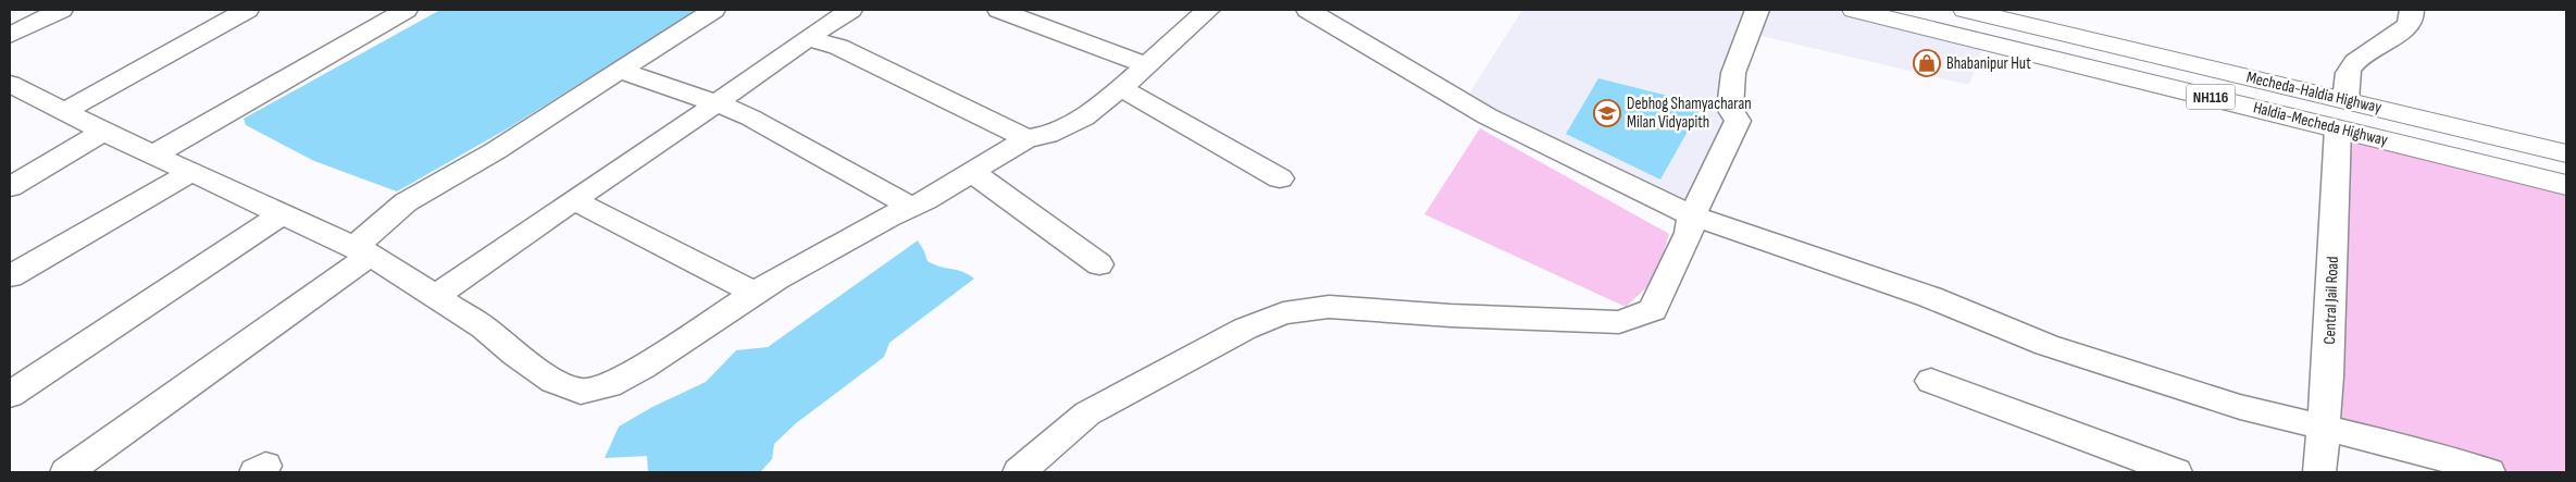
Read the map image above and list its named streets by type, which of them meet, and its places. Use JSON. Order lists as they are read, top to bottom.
{
  "streets": {
    "highway": ["Mecheda-Haldia Highway", "NH116", "Haldia-Mecheda Highway"],
    "street": ["Central Jail Road"]
  },
  "crossings": [
    ["Haldia-Mecheda Highway", "Central Jail Road"]
  ],
  "places": {
    "shop": ["Bhabanipur Hut"],
    "school or university": ["Debhog Shamyacharan Milan Vidyapith"]
  }
}
